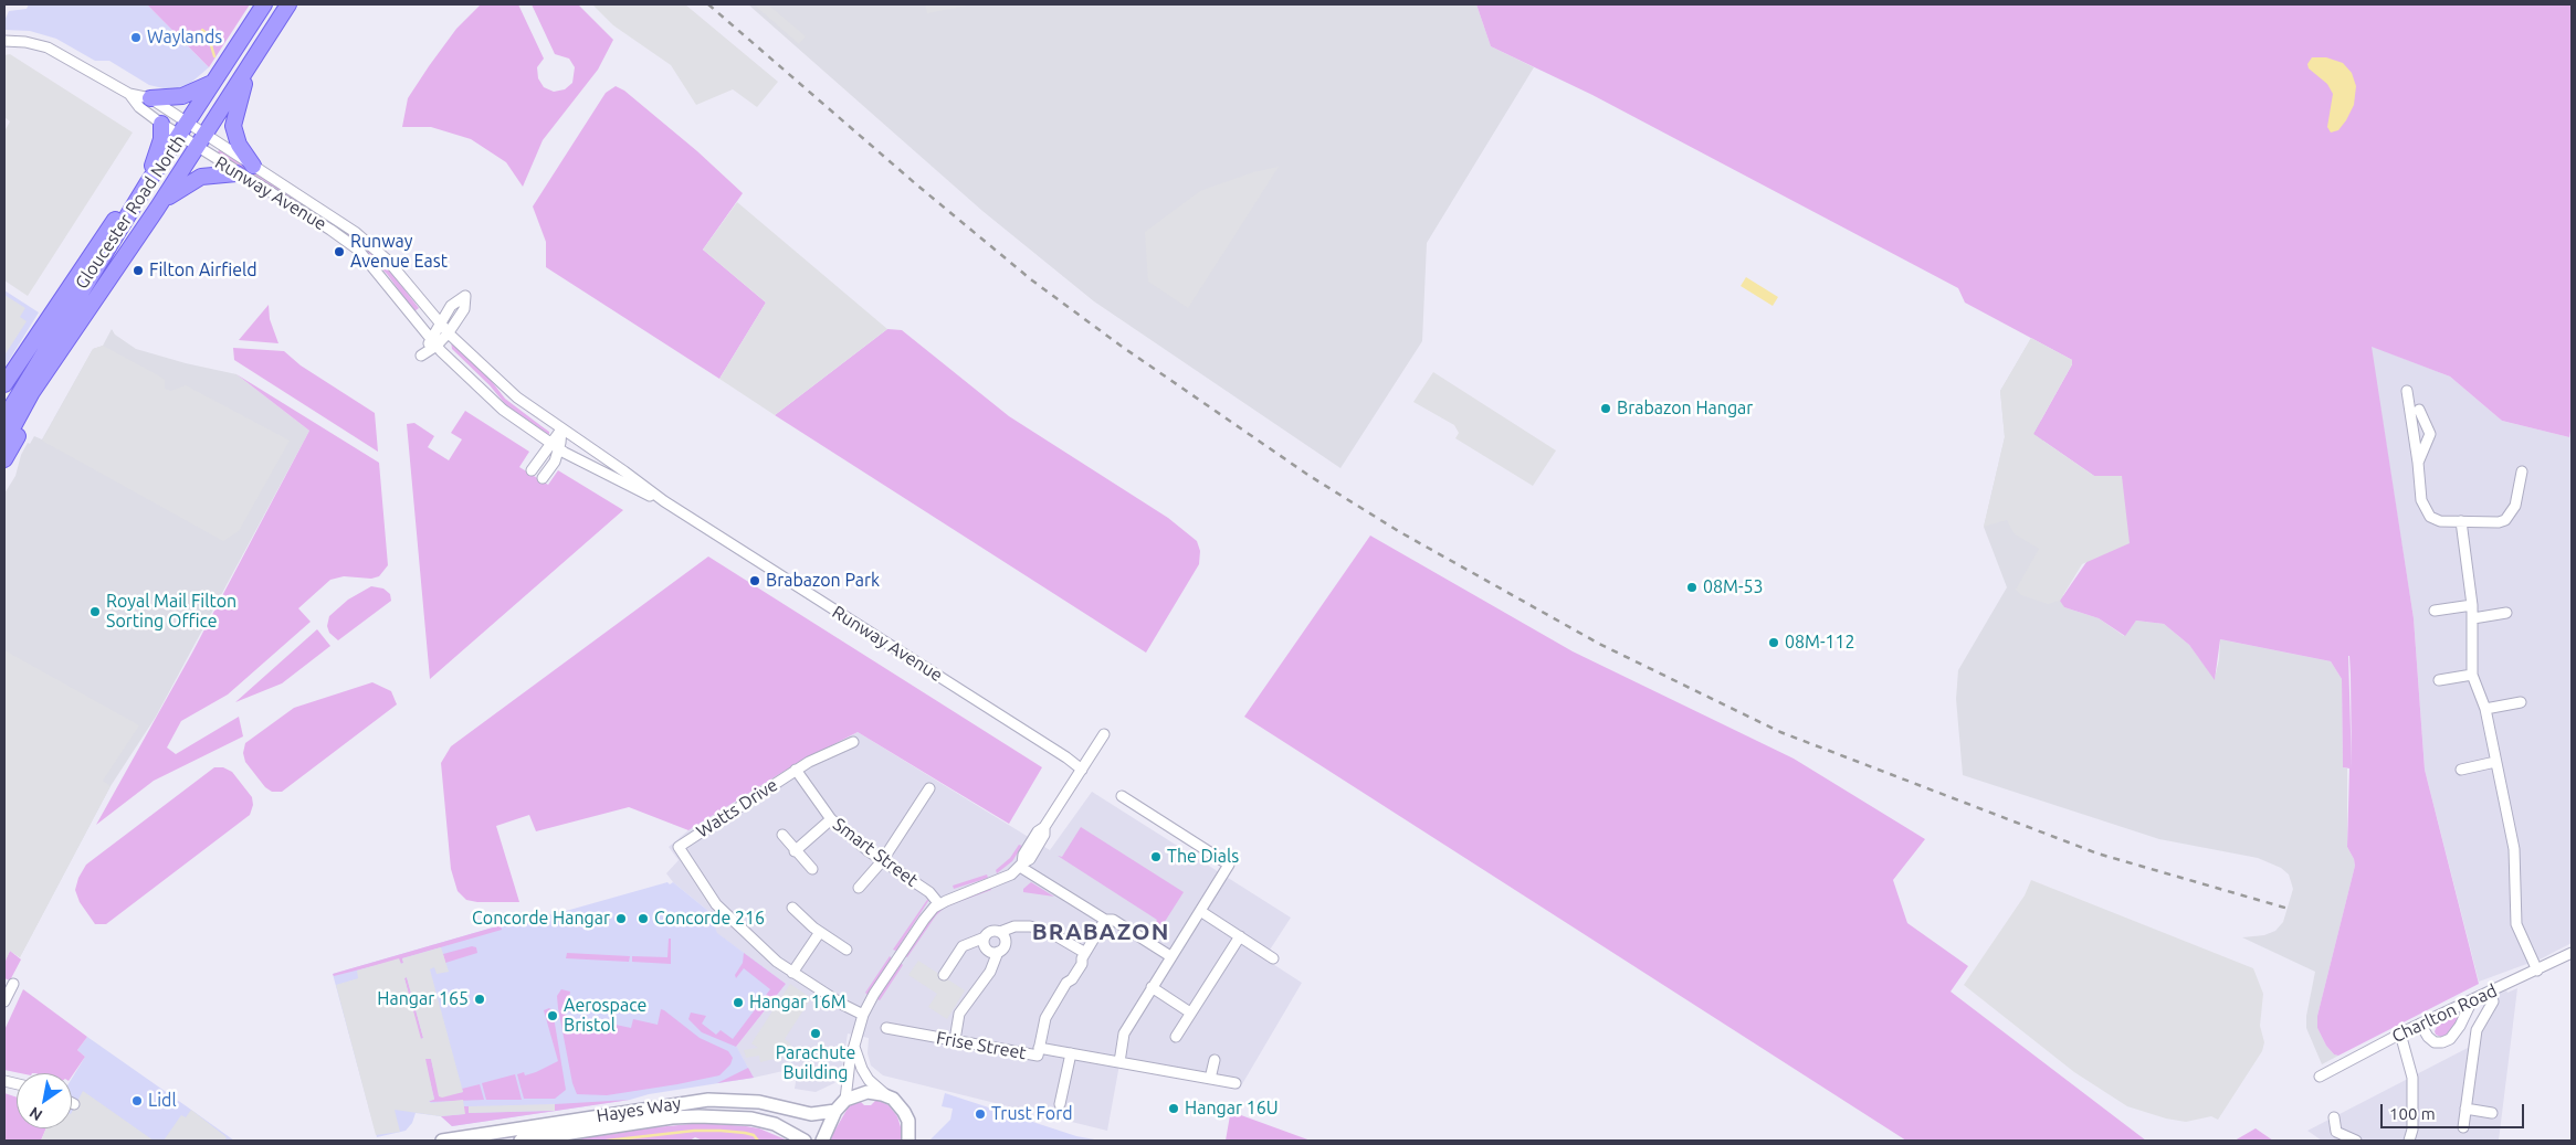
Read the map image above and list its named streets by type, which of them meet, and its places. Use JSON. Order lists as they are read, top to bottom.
{
  "streets": {
    "main road": ["Gloucester Road North"],
    "street": [
      "Runway Avenue",
      "Watts Drive",
      "Smart Street",
      "Charlton Road",
      "Frise Street",
      "Hayes Way"
    ]
  },
  "crossings": [
    ["Runway Avenue", "Gloucester Road North"],
    ["Watts Drive", "Smart Street"]
  ],
  "districts": ["BRABAZON"],
  "places": [
    "Waylands",
    "Runway Avenue East",
    "Filton Airfield",
    "Brabazon Hangar",
    "Brabazon Park",
    "08M-53",
    "Royal Mail Filton Sorting Office",
    "08M-112",
    "The Dials",
    "Concorde Hangar",
    "Concorde 216",
    "Hangar 165",
    "Hangar 16M",
    "Aerospace Bristol",
    "Parachute Building",
    "Lidl",
    "Hangar 16U",
    "Trust Ford"
  ],
  "scale_bar": "100 m",
  "north": "bottom left"
}
